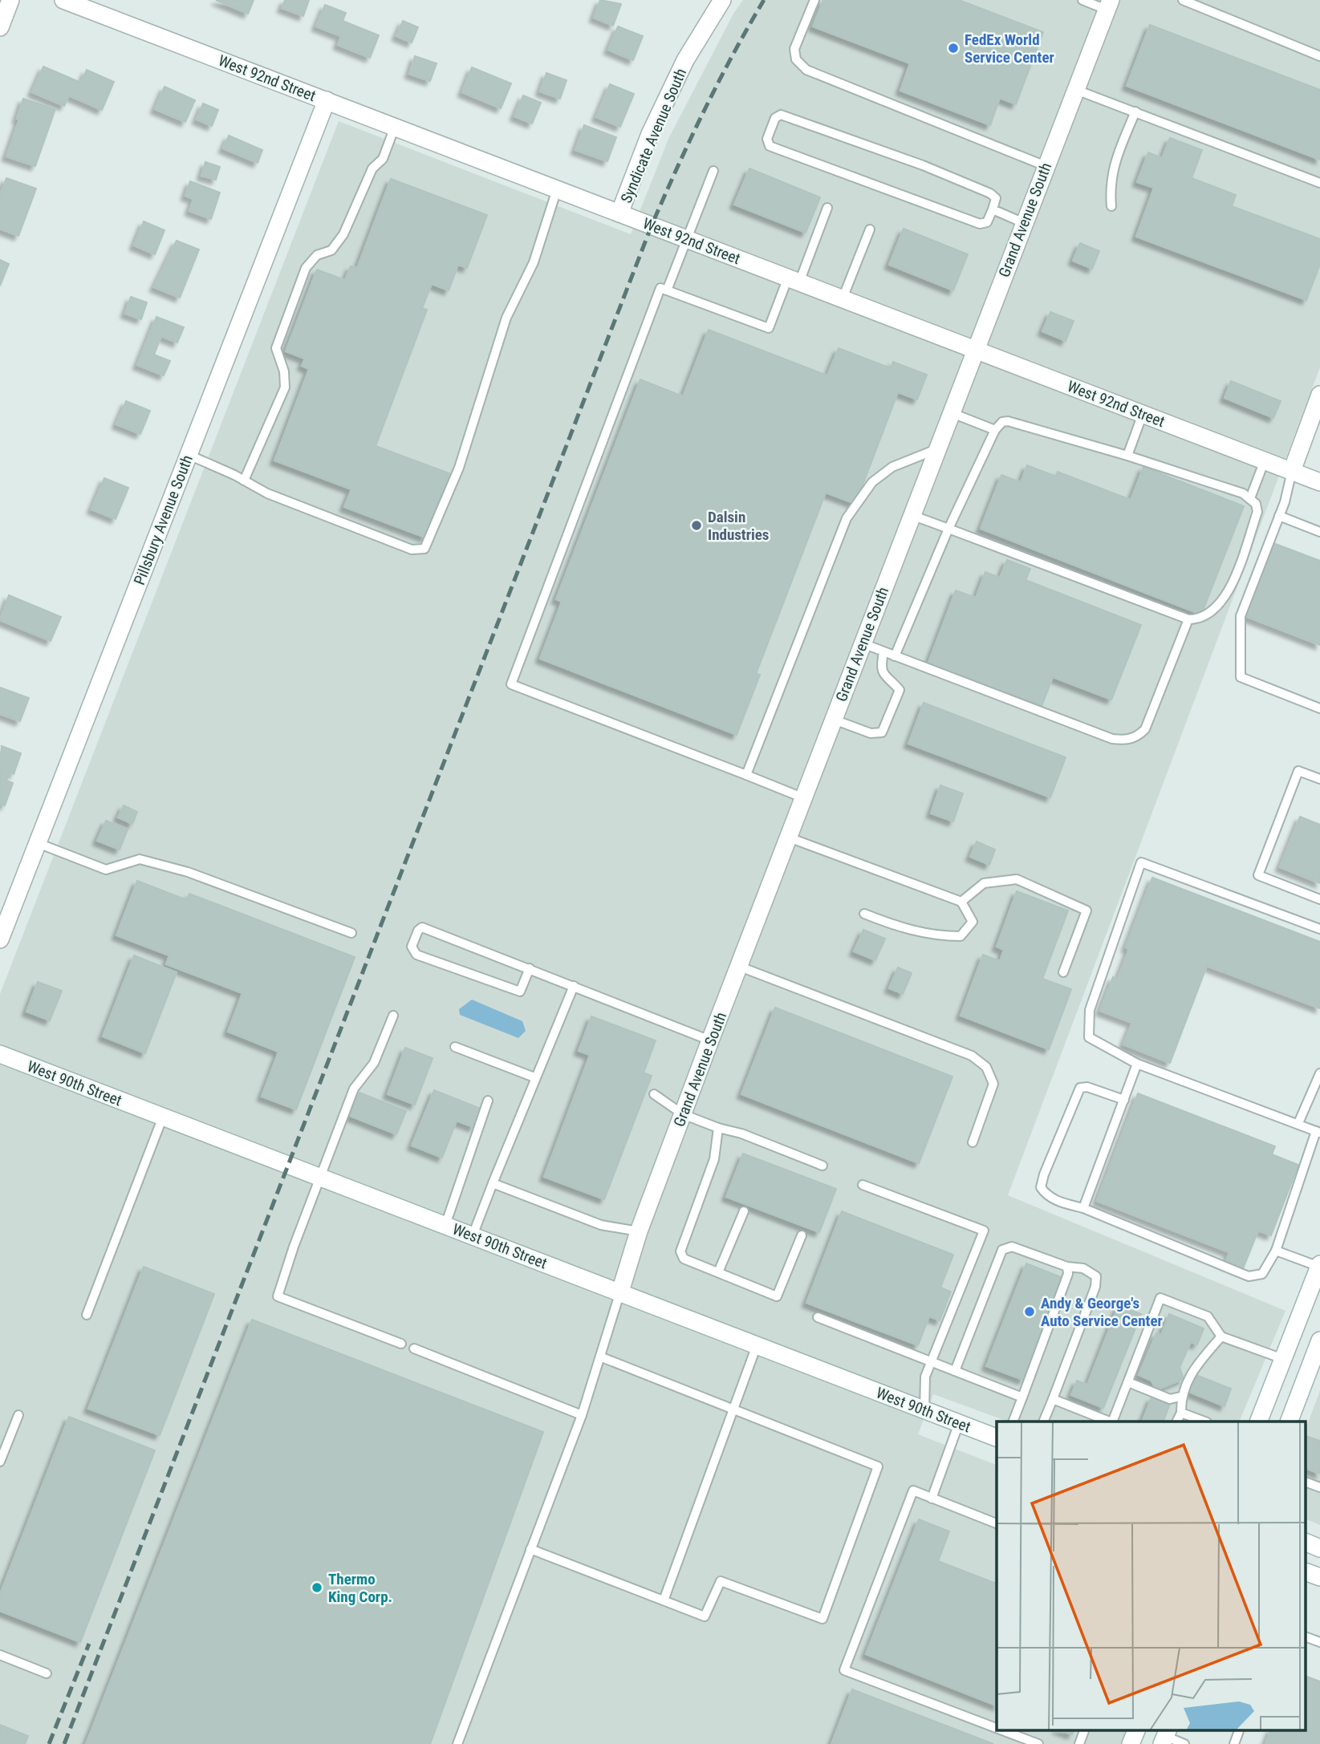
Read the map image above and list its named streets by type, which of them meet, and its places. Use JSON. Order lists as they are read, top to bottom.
{
  "streets": {
    "street": [
      "West 92nd Street",
      "Syndicate Avenue South",
      "Grand Avenue South",
      "Pillsbury Avenue South",
      "West 90th Street"
    ]
  },
  "crossings": [
    ["West 92nd Street", "Syndicate Avenue South"],
    ["West 92nd Street", "Grand Avenue South"],
    ["West 92nd Street", "Pillsbury Avenue South"],
    ["Grand Avenue South", "West 90th Street"]
  ],
  "places": [
    "FedEx World Service Center",
    "Dalsin Industries",
    "Andy & George's Auto Service Center",
    "Thermo King Corp."
  ]
}
